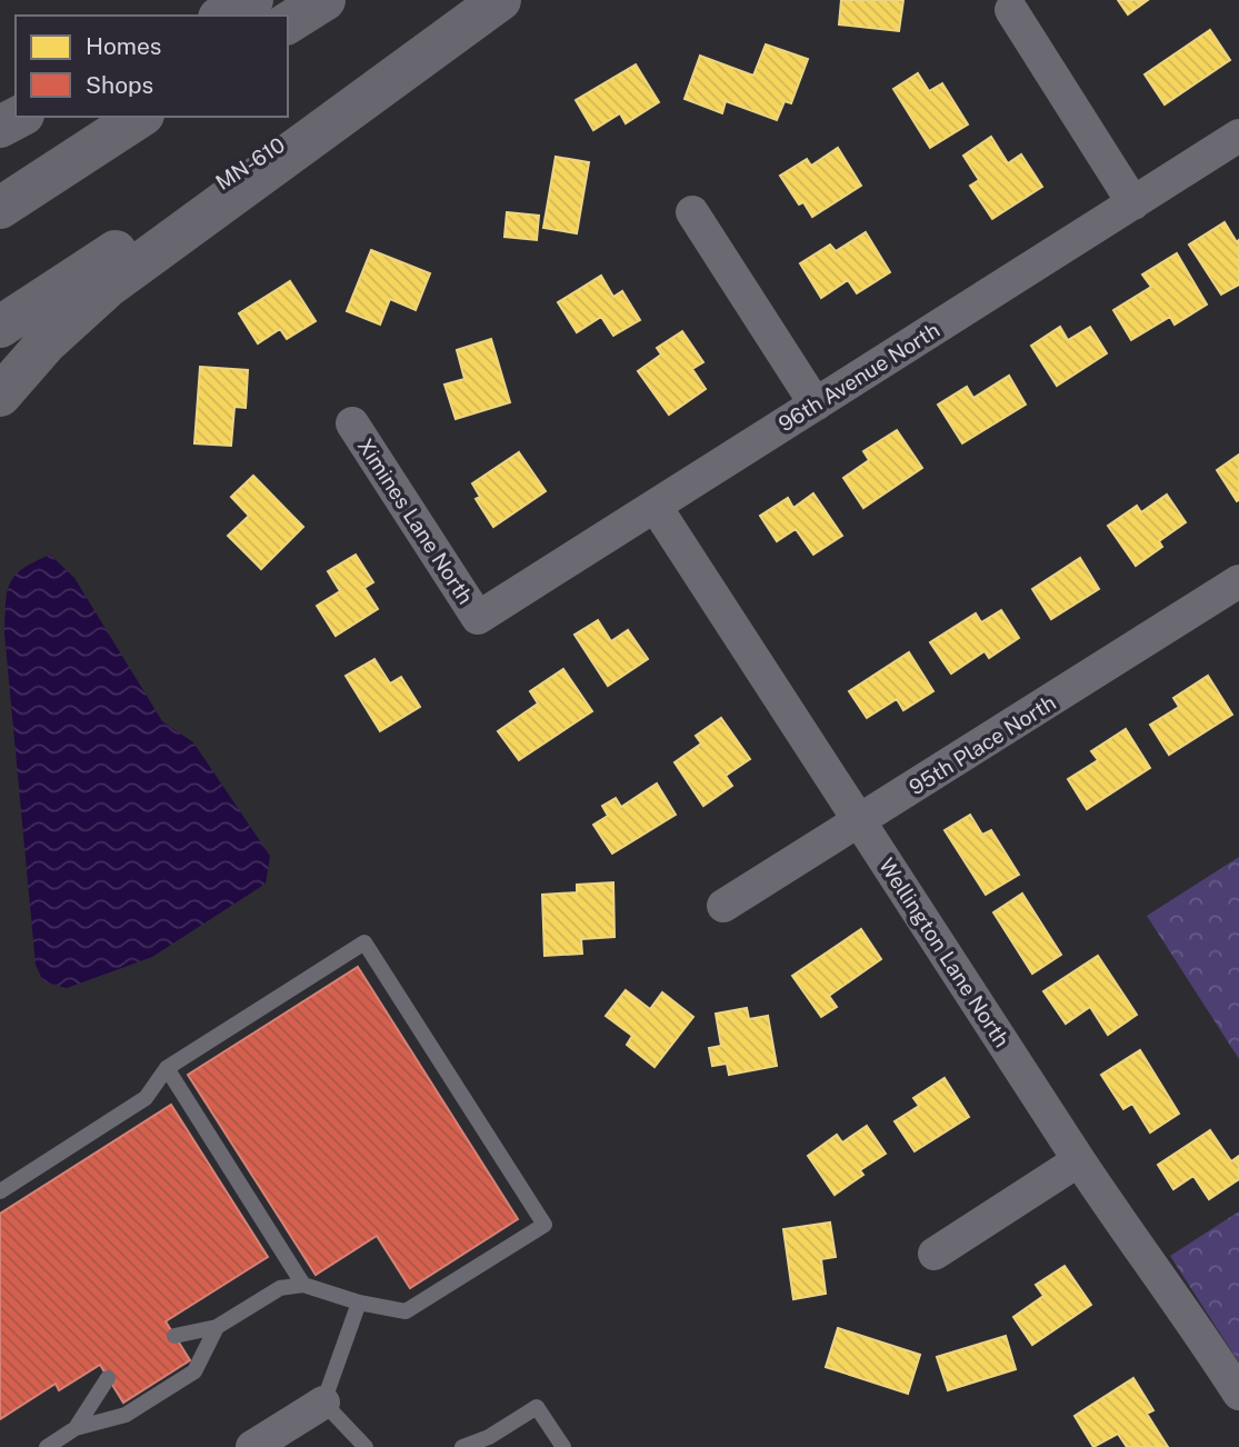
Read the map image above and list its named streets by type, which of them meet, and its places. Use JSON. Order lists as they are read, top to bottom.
{
  "streets": {
    "highway": ["MN-610"],
    "street": [
      "96th Avenue North",
      "Ximines Lane North",
      "95th Place North",
      "Wellington Lane North"
    ]
  },
  "crossings": [
    ["96th Avenue North", "Ximines Lane North"],
    ["96th Avenue North", "Wellington Lane North"],
    ["95th Place North", "Wellington Lane North"]
  ],
  "legend": ["Homes", "Shops"]
}
